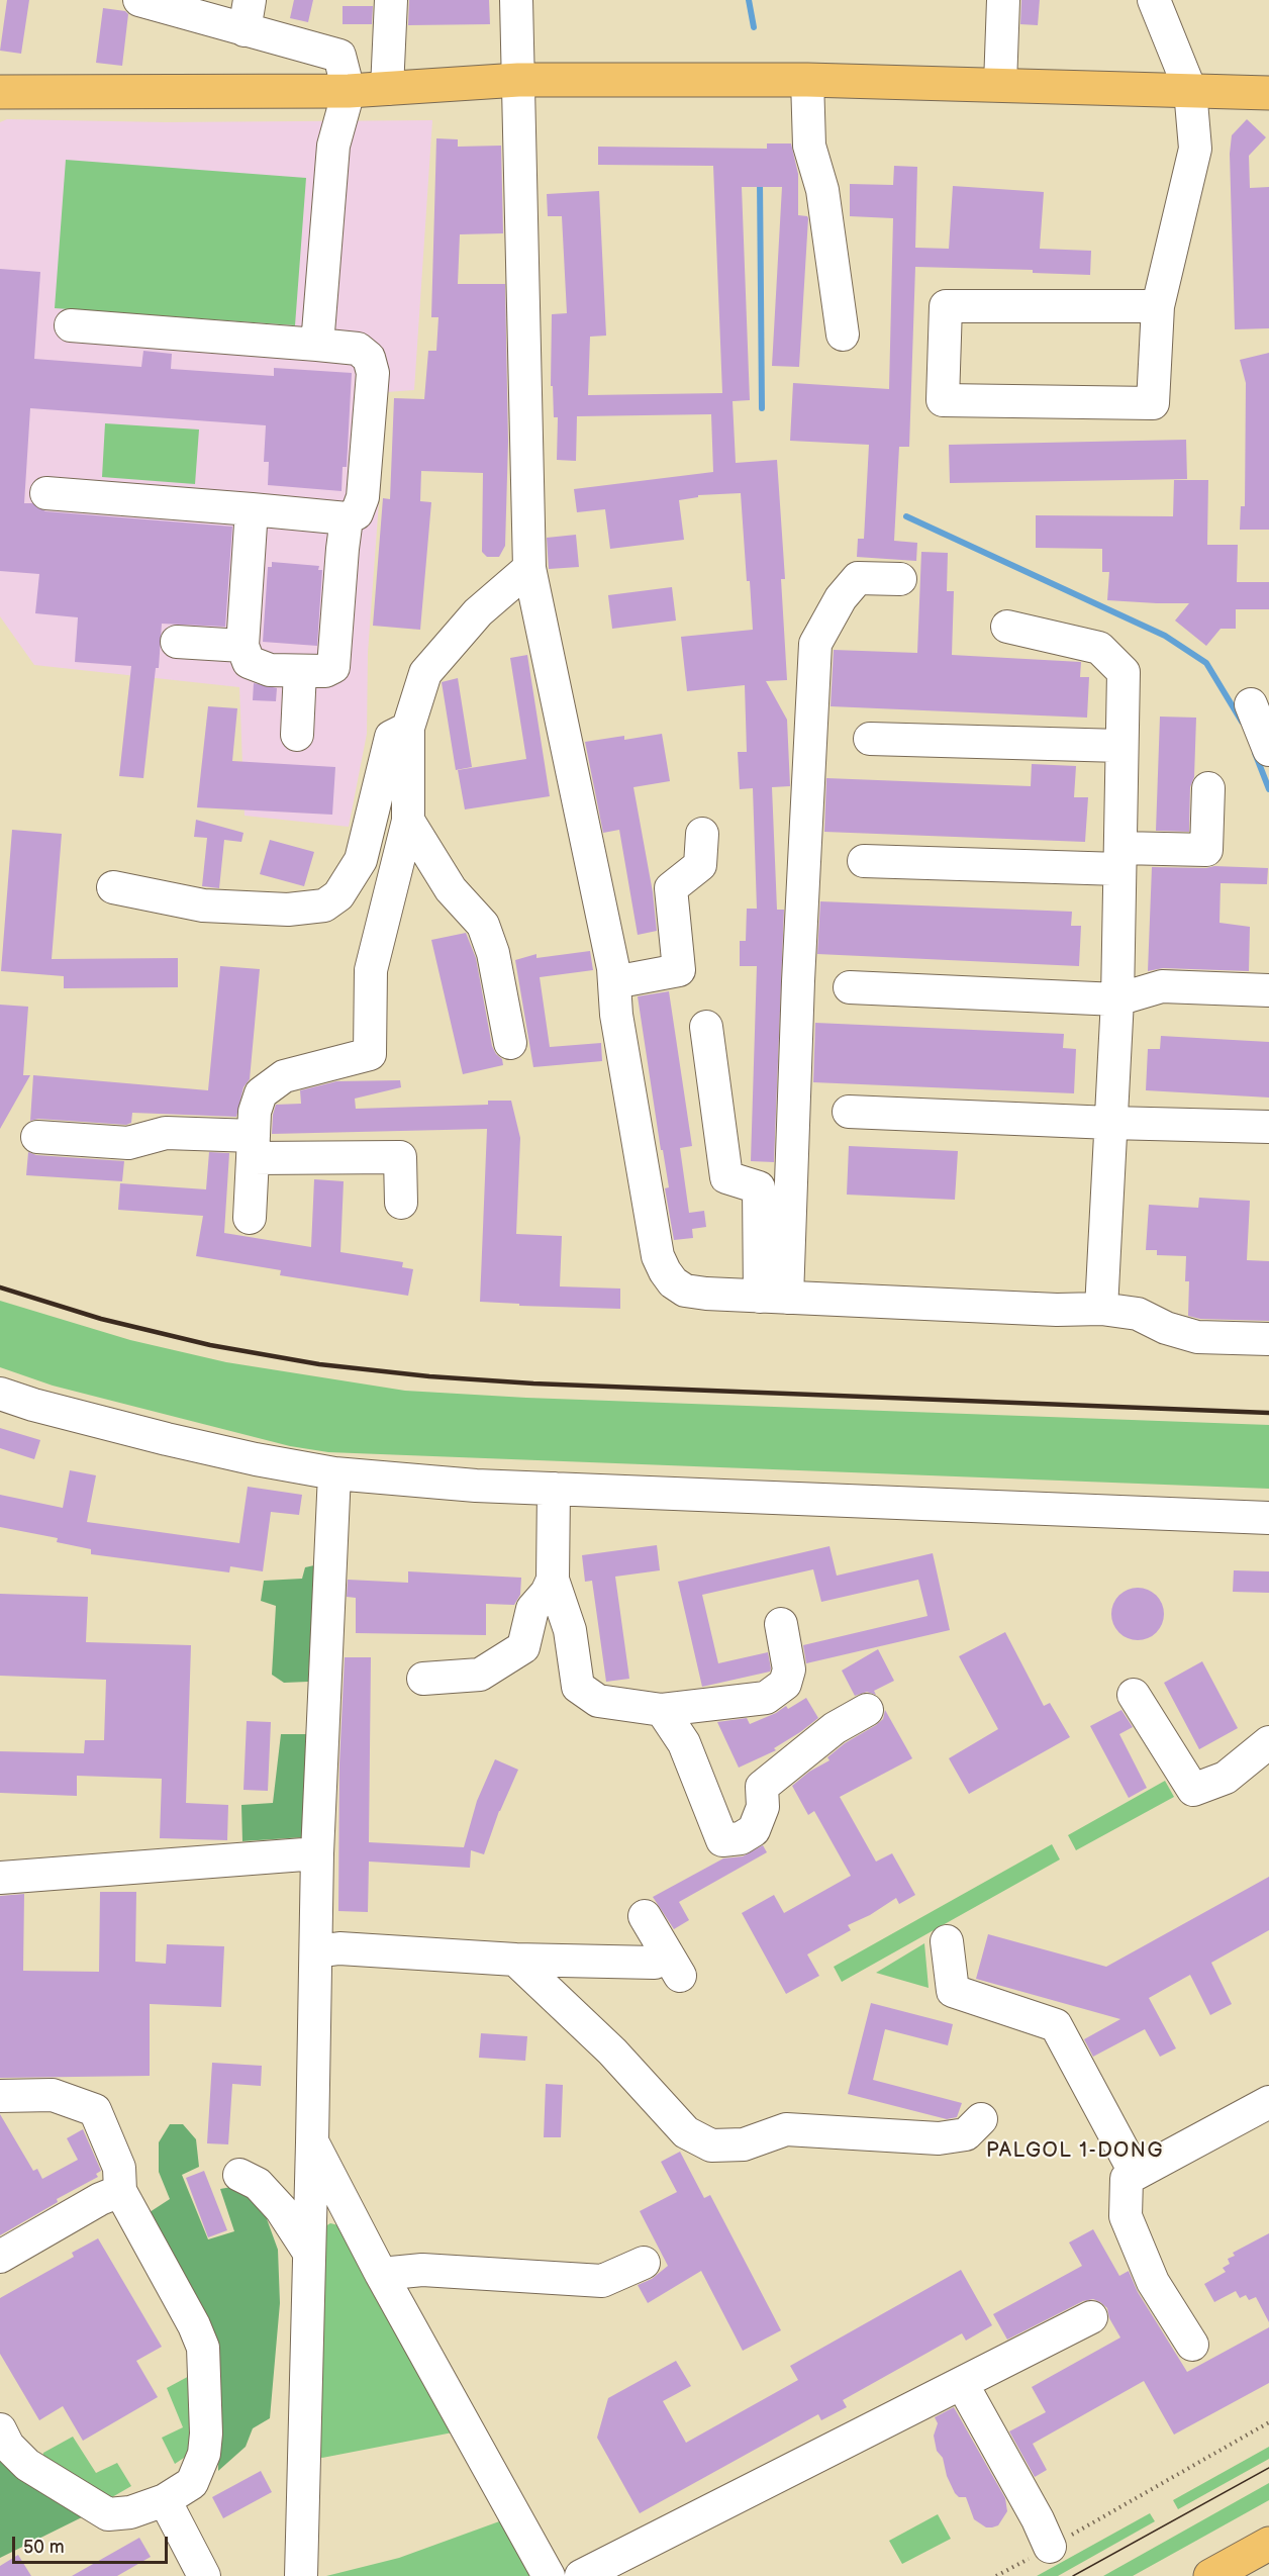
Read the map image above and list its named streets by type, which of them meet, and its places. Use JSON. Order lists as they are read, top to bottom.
{
  "districts": ["PALGOL 1-DONG"],
  "scale_bar": "50 m"
}
